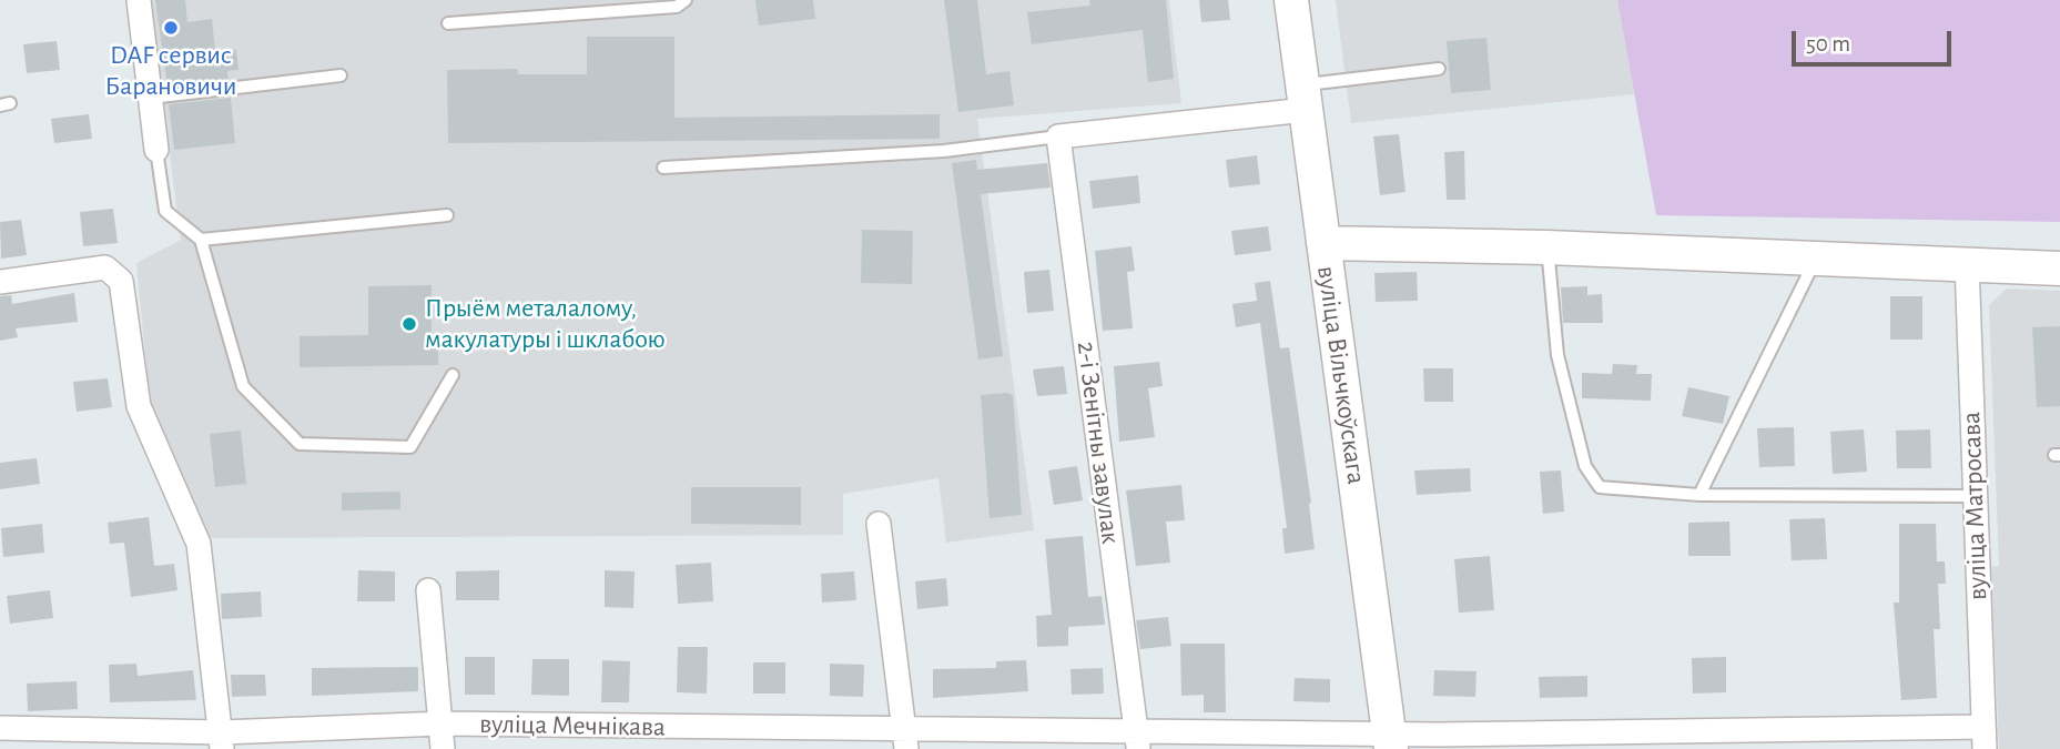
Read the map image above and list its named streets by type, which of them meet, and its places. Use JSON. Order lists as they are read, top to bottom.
{
  "streets": {
    "street": [
      "вуліца Вільчкоўскага",
      "2-і Зенітны завулак",
      "вуліца Матросава",
      "вуліца Мечнікава"
    ]
  },
  "crossings": [
    ["вуліца Вільчкоўскага", "вуліца Мечнікава"],
    ["2-і Зенітны завулак", "вуліца Мечнікава"],
    ["вуліца Матросава", "вуліца Мечнікава"]
  ],
  "places": ["DAF сервис Барановичи", "Прыём металалому, макулатуры і шклабою"],
  "scale_bar": "50 m"
}
